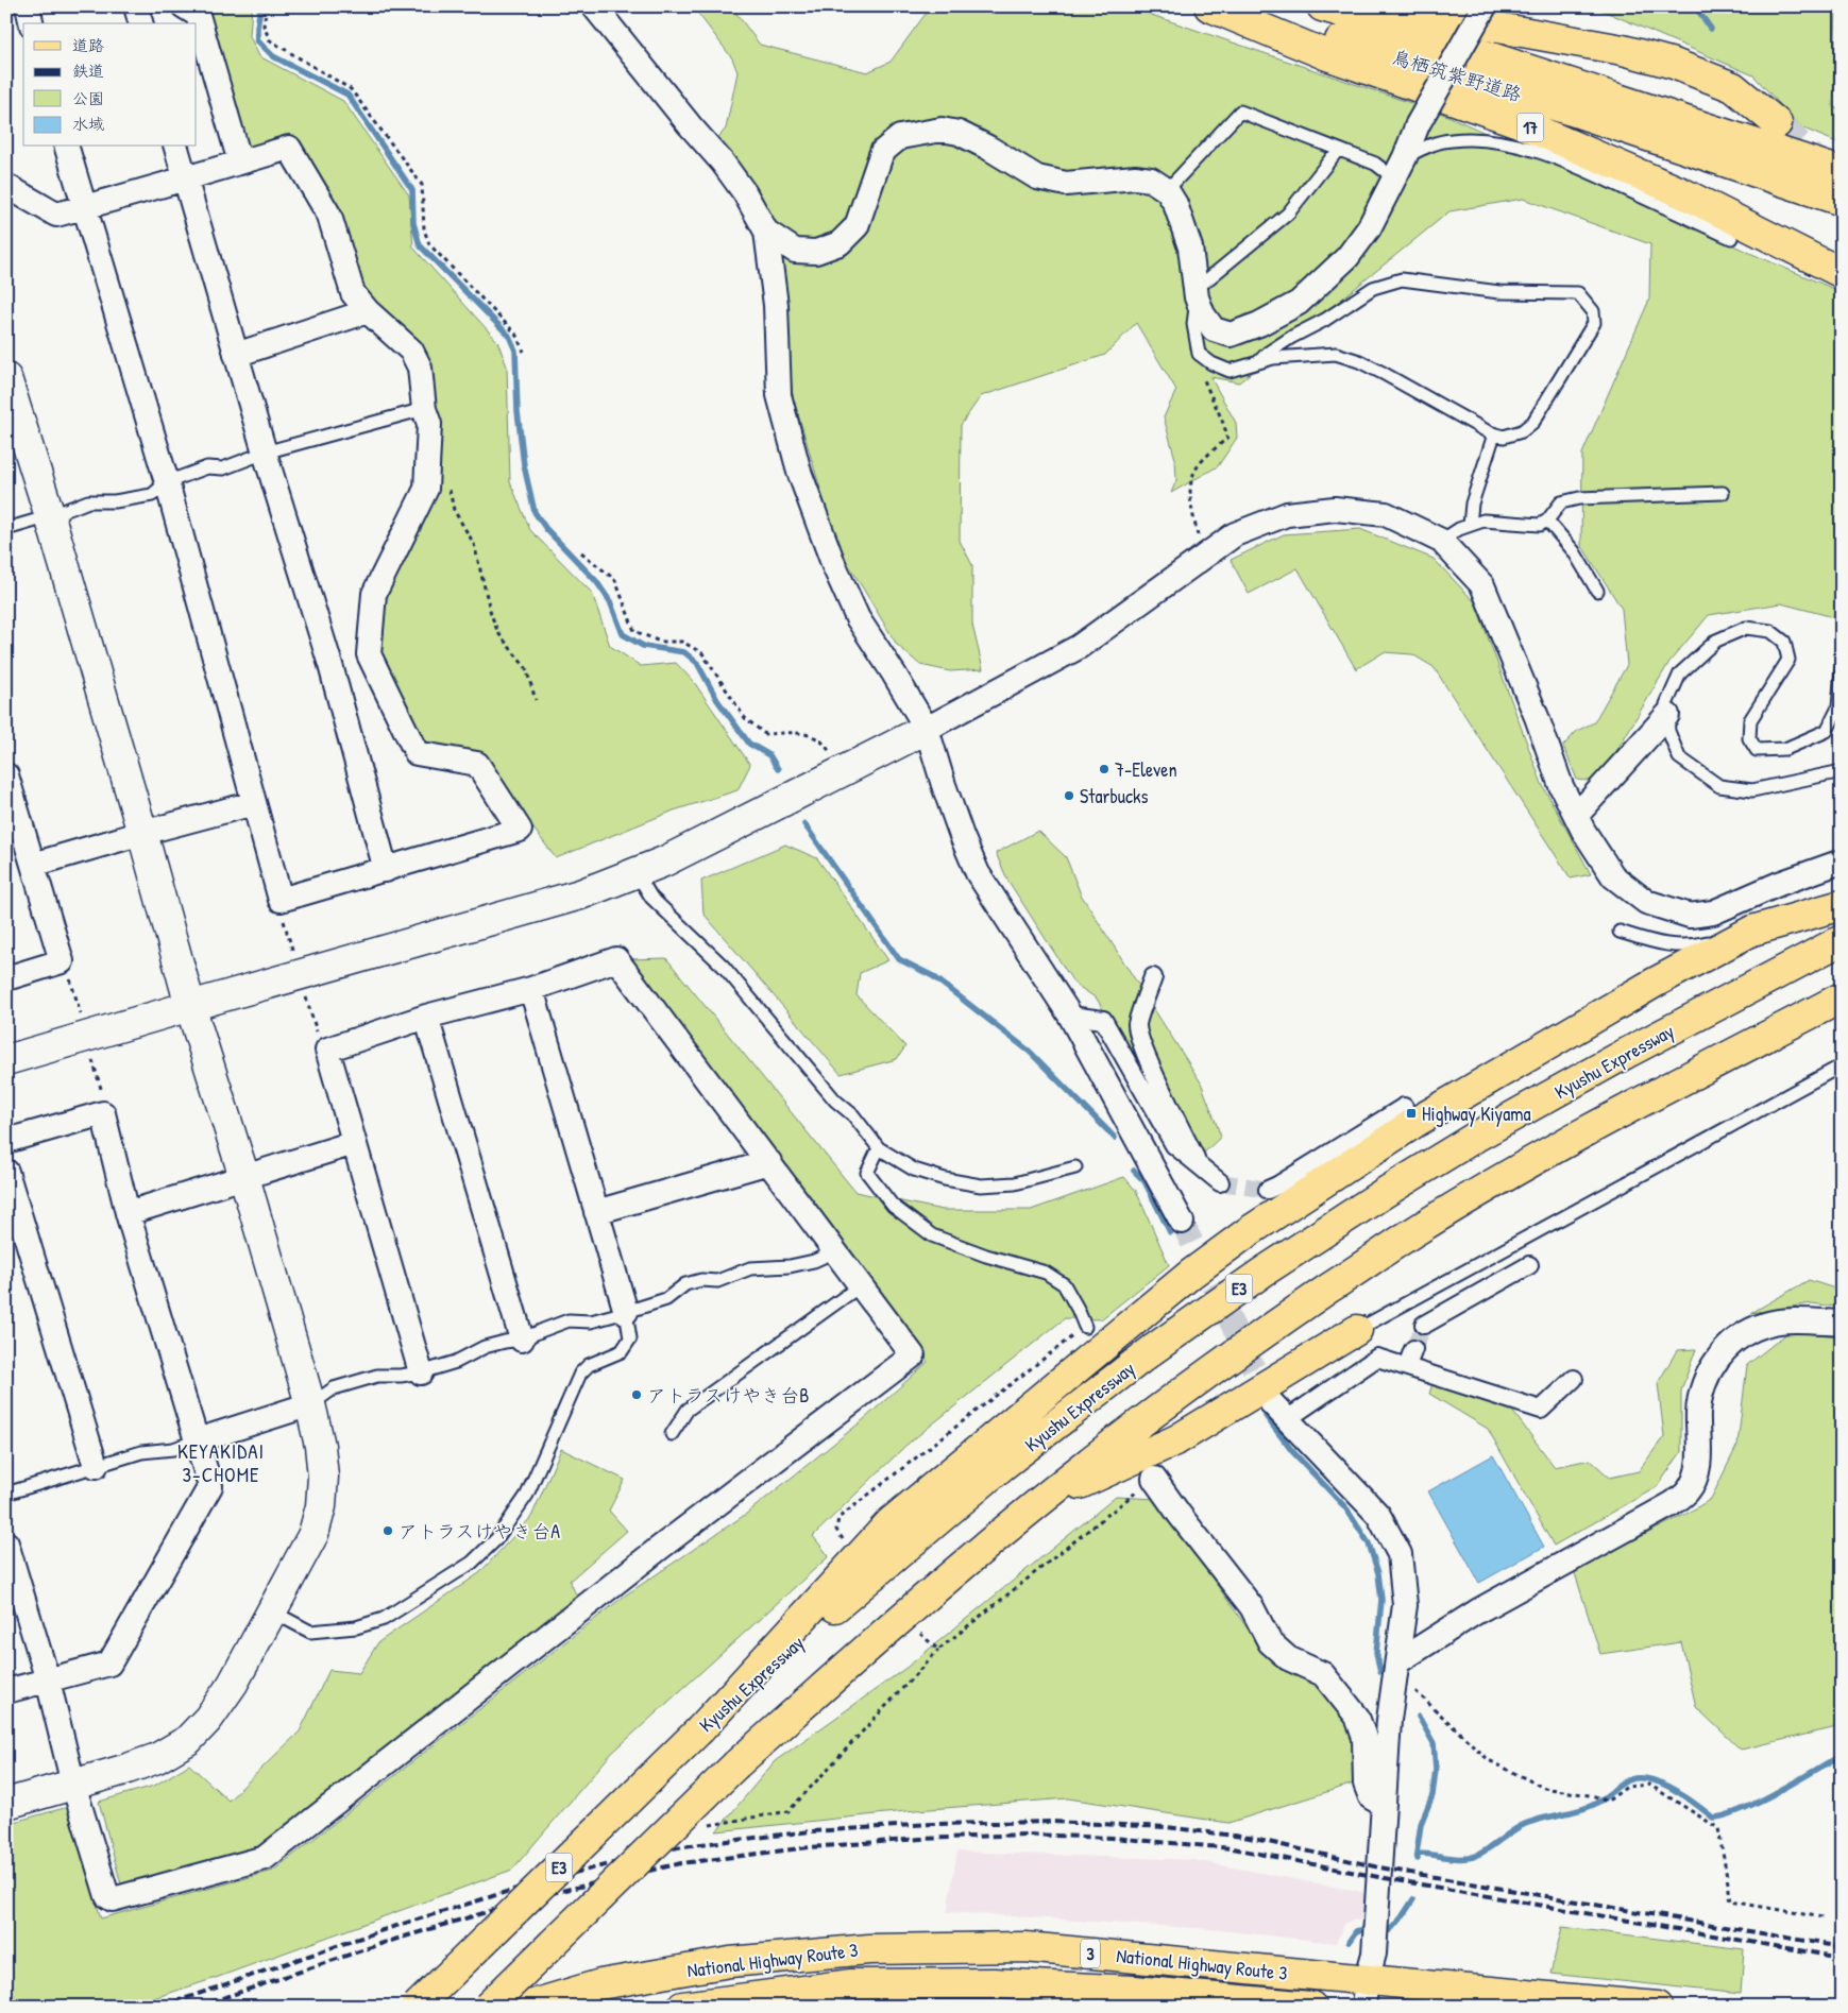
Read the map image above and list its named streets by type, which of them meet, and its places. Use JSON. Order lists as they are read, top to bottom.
{
  "streets": {
    "main road": [
      "鳥栖筑紫野道路",
      "17",
      "Kyushu Expressway",
      "E3",
      "3",
      "National Highway Route 3"
    ]
  },
  "districts": ["KEYAKIDAI 3-CHOME"],
  "places": {
    "other": [
      "7-Eleven",
      "Starbucks",
      "アトラスけやき台B",
      "アトラスけやき台A"
    ],
    "transit": ["Highway Kiyama"]
  },
  "legend": [
    "道路",
    "鉄道",
    "公園",
    "水域"
  ]
}
